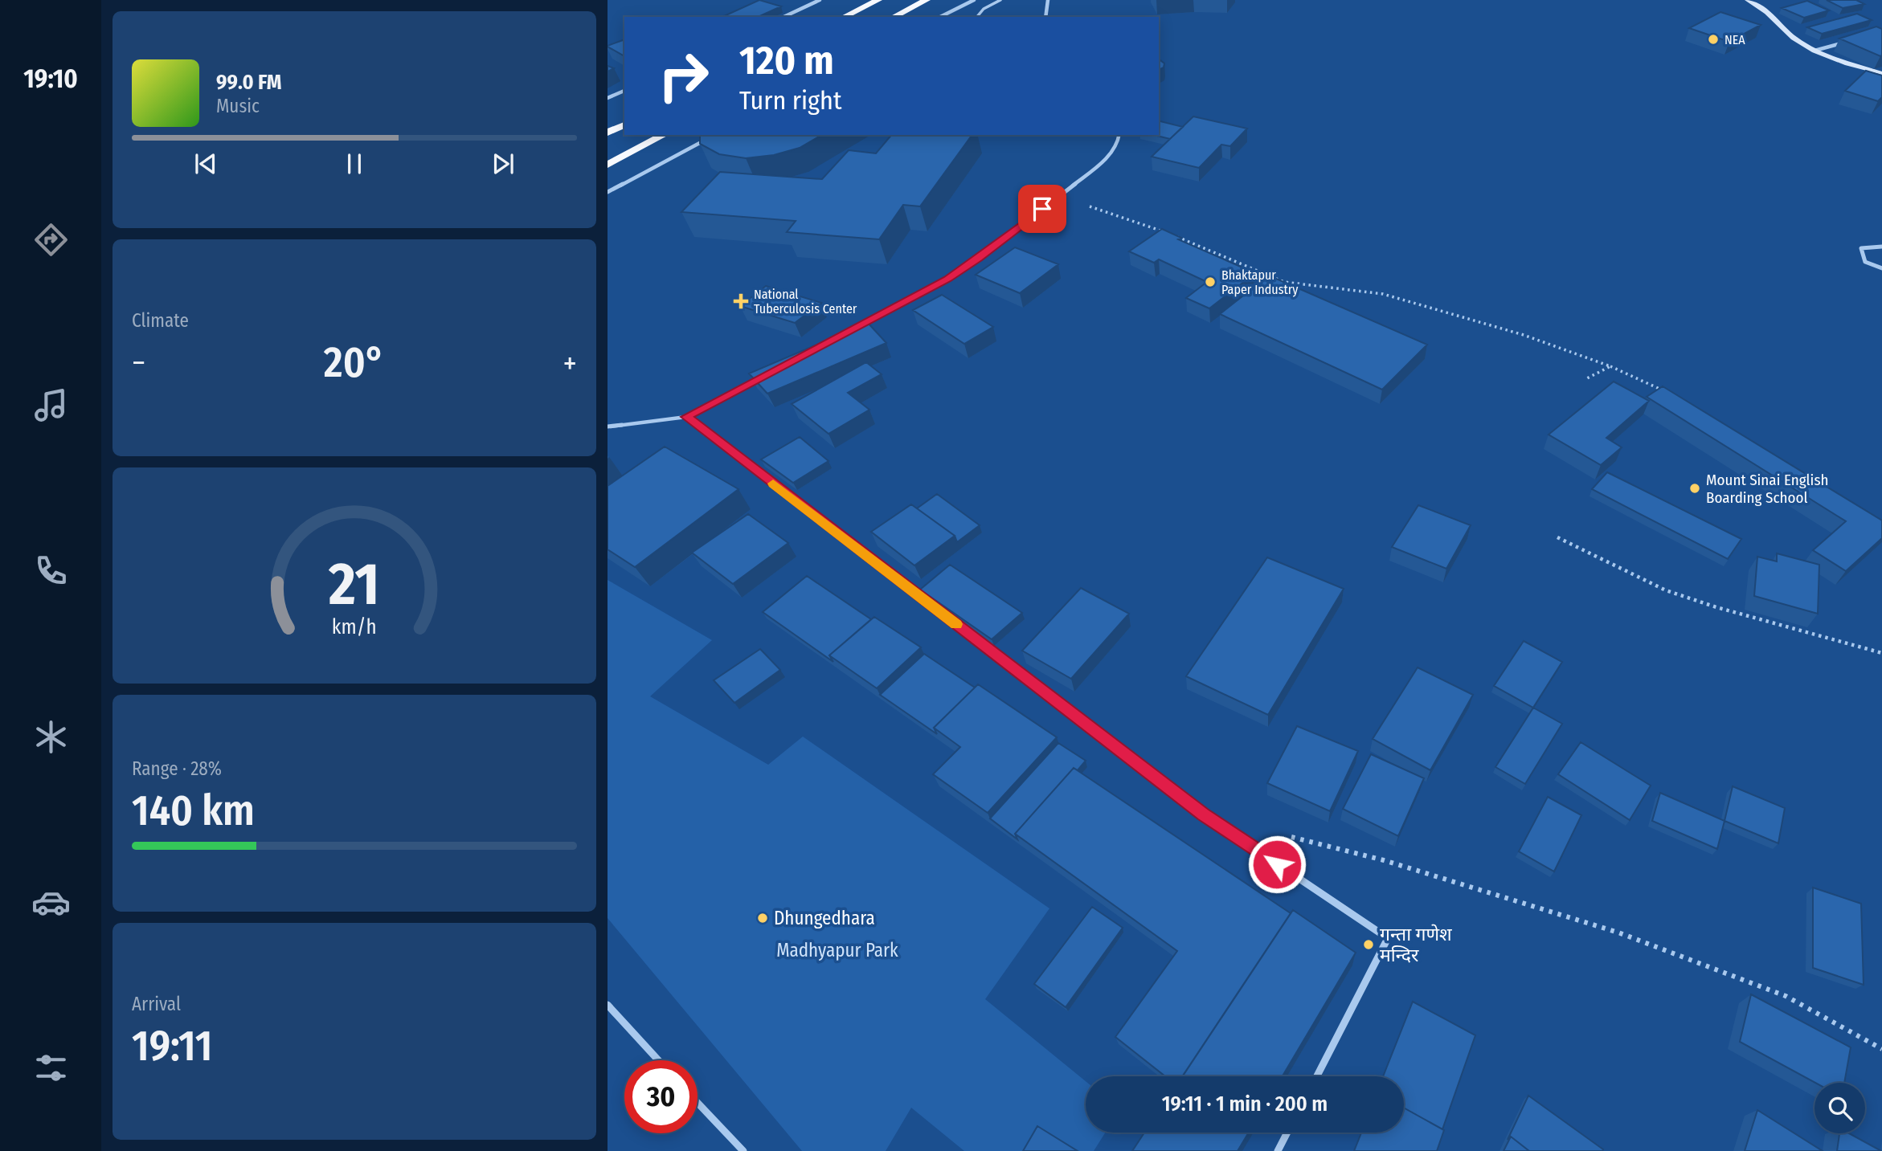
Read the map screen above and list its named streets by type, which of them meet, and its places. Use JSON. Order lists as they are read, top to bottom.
{
  "parks": ["Madhyapur Park"],
  "places": {
    "other": [
      "NEA",
      "Bhaktapur Paper Industry",
      "Mount Sinai English Boarding School",
      "Dhungedhara",
      "गन्ता गणेश मन्दिर"
    ],
    "health": ["National Tuberculosis Center"]
  },
  "page": {
    "tabs": "19:10",
    "turn": ["120 m", "Turn right"],
    "song": ["99.0 FM", "Music"],
    "tile": [
      "Climate",
      ["Range · 28%", "140 km"],
      ["Arrival", "19:11"]
    ],
    "heat": ["−", "20°", "+"],
    "limit": "30",
    "trip": "19:11 · 1 min · 200 m",
    "gauge": ["21", "km/h"]
  }
}
